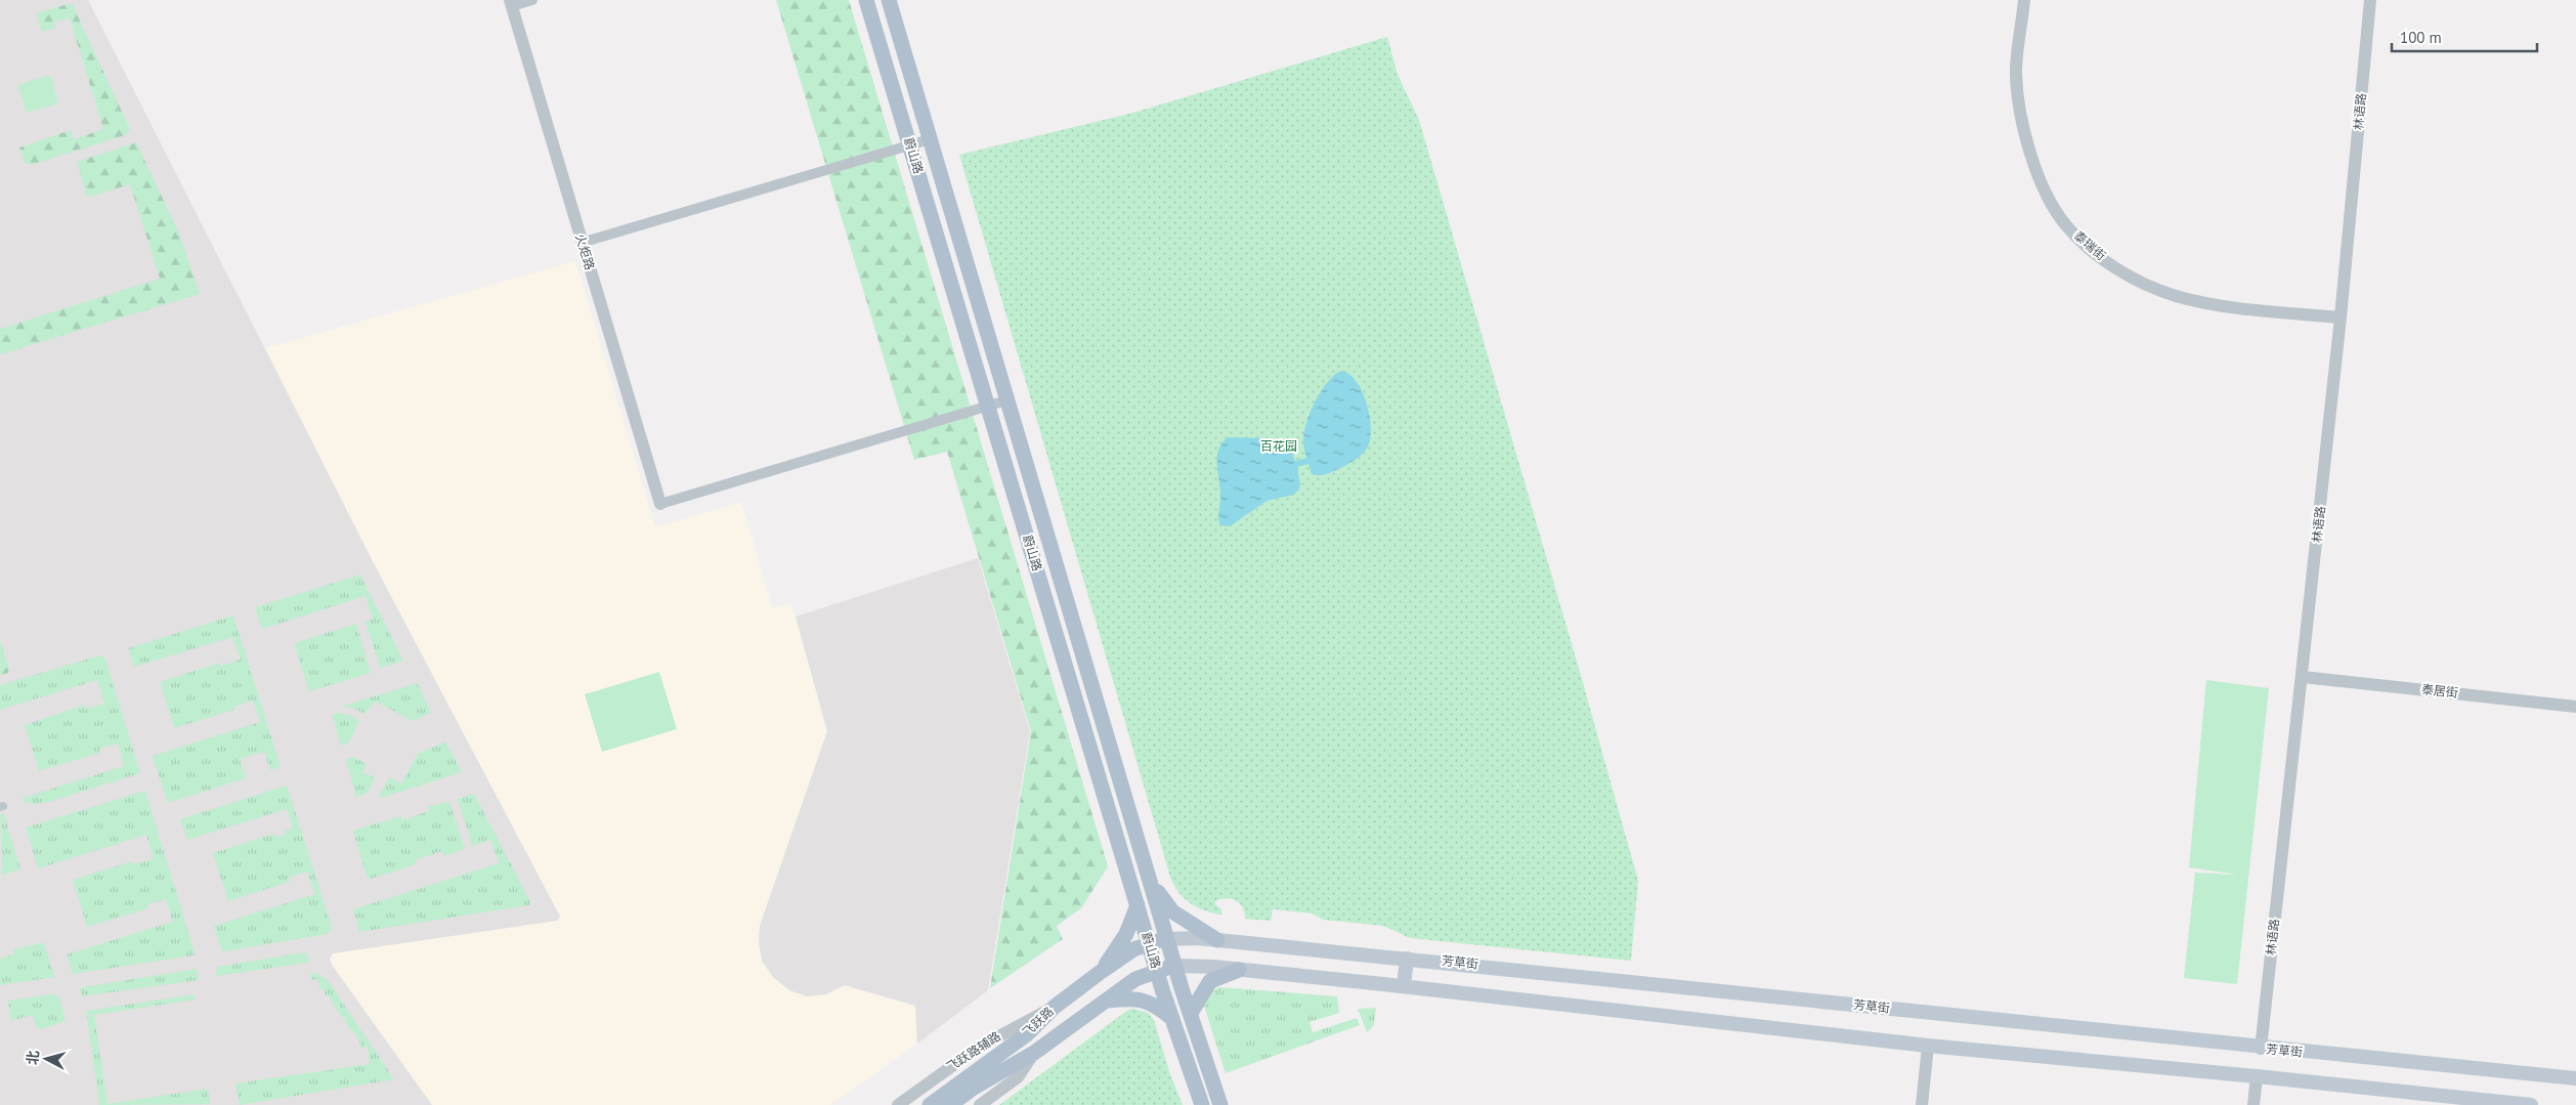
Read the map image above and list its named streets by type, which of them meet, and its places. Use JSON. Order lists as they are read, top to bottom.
{
  "streets": {
    "main road": ["蔚山路", "芳草街", "飞跃路"],
    "street": [
      "林语路",
      "泰瑞街",
      "火炬路",
      "泰居街",
      "飞跃路辅路"
    ]
  },
  "crossings": [
    ["林语路", "泰瑞街"],
    ["林语路", "泰居街"],
    ["林语路", "芳草街"],
    ["蔚山路", "芳草街"],
    ["蔚山路", "飞跃路"],
    ["芳草街", "飞跃路"],
    ["飞跃路", "飞跃路辅路"]
  ],
  "parks": ["百花园"],
  "scale_bar": "100 m",
  "north": "left"
}
